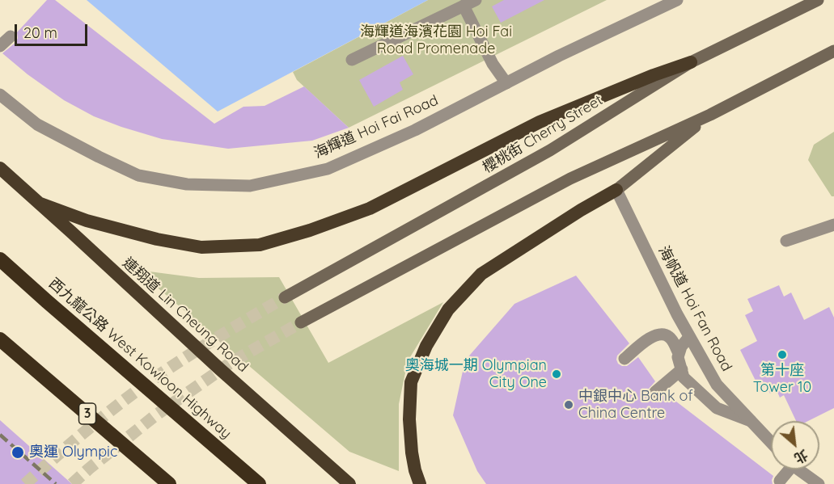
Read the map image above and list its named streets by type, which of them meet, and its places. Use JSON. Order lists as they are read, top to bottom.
{
  "streets": {
    "highway": ["連翔道 Lin Cheung Road", "西九龍公路 West Kowloon Highway", "3"],
    "main road": ["櫻桃街 Cherry Street"],
    "street": ["海輝道 Hoi Fai Road", "海帆道 Hoi Fan Road"]
  },
  "parks": ["海輝道海濱花園 Hoi Fai Road Promenade"],
  "places": [
    "第十座 Tower 10",
    "奧海城一期 Olympian City One",
    "中銀中心 Bank of China Centre",
    "奧運 Olympic"
  ],
  "scale_bar": "20 m",
  "north": "bottom right"
}
